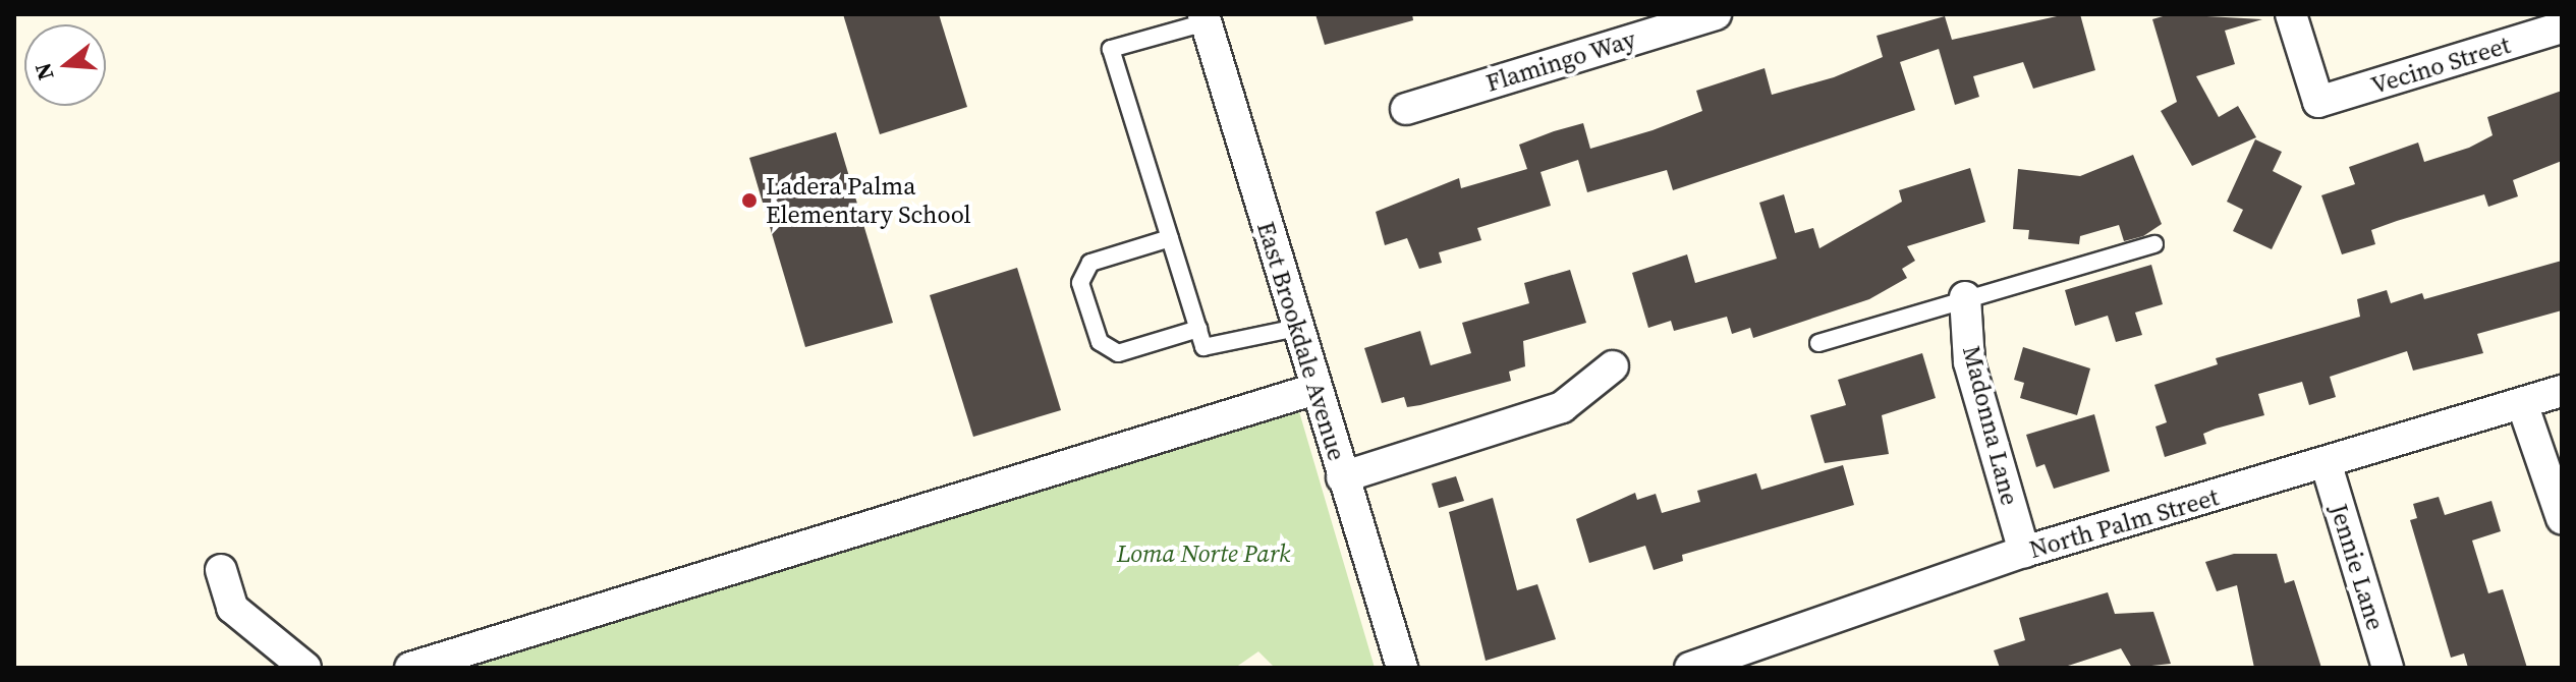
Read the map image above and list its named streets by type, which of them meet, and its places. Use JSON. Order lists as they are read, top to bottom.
{
  "streets": {
    "street": [
      "Flamingo Way",
      "Vecino Street",
      "East Brookdale Avenue",
      "Madonna Lane",
      "North Palm Street",
      "Jennie Lane"
    ]
  },
  "crossings": [
    ["Madonna Lane", "North Palm Street"],
    ["North Palm Street", "Jennie Lane"]
  ],
  "parks": ["Loma Norte Park"],
  "places": ["Ladera Palma Elementary School"],
  "north": "left"
}
